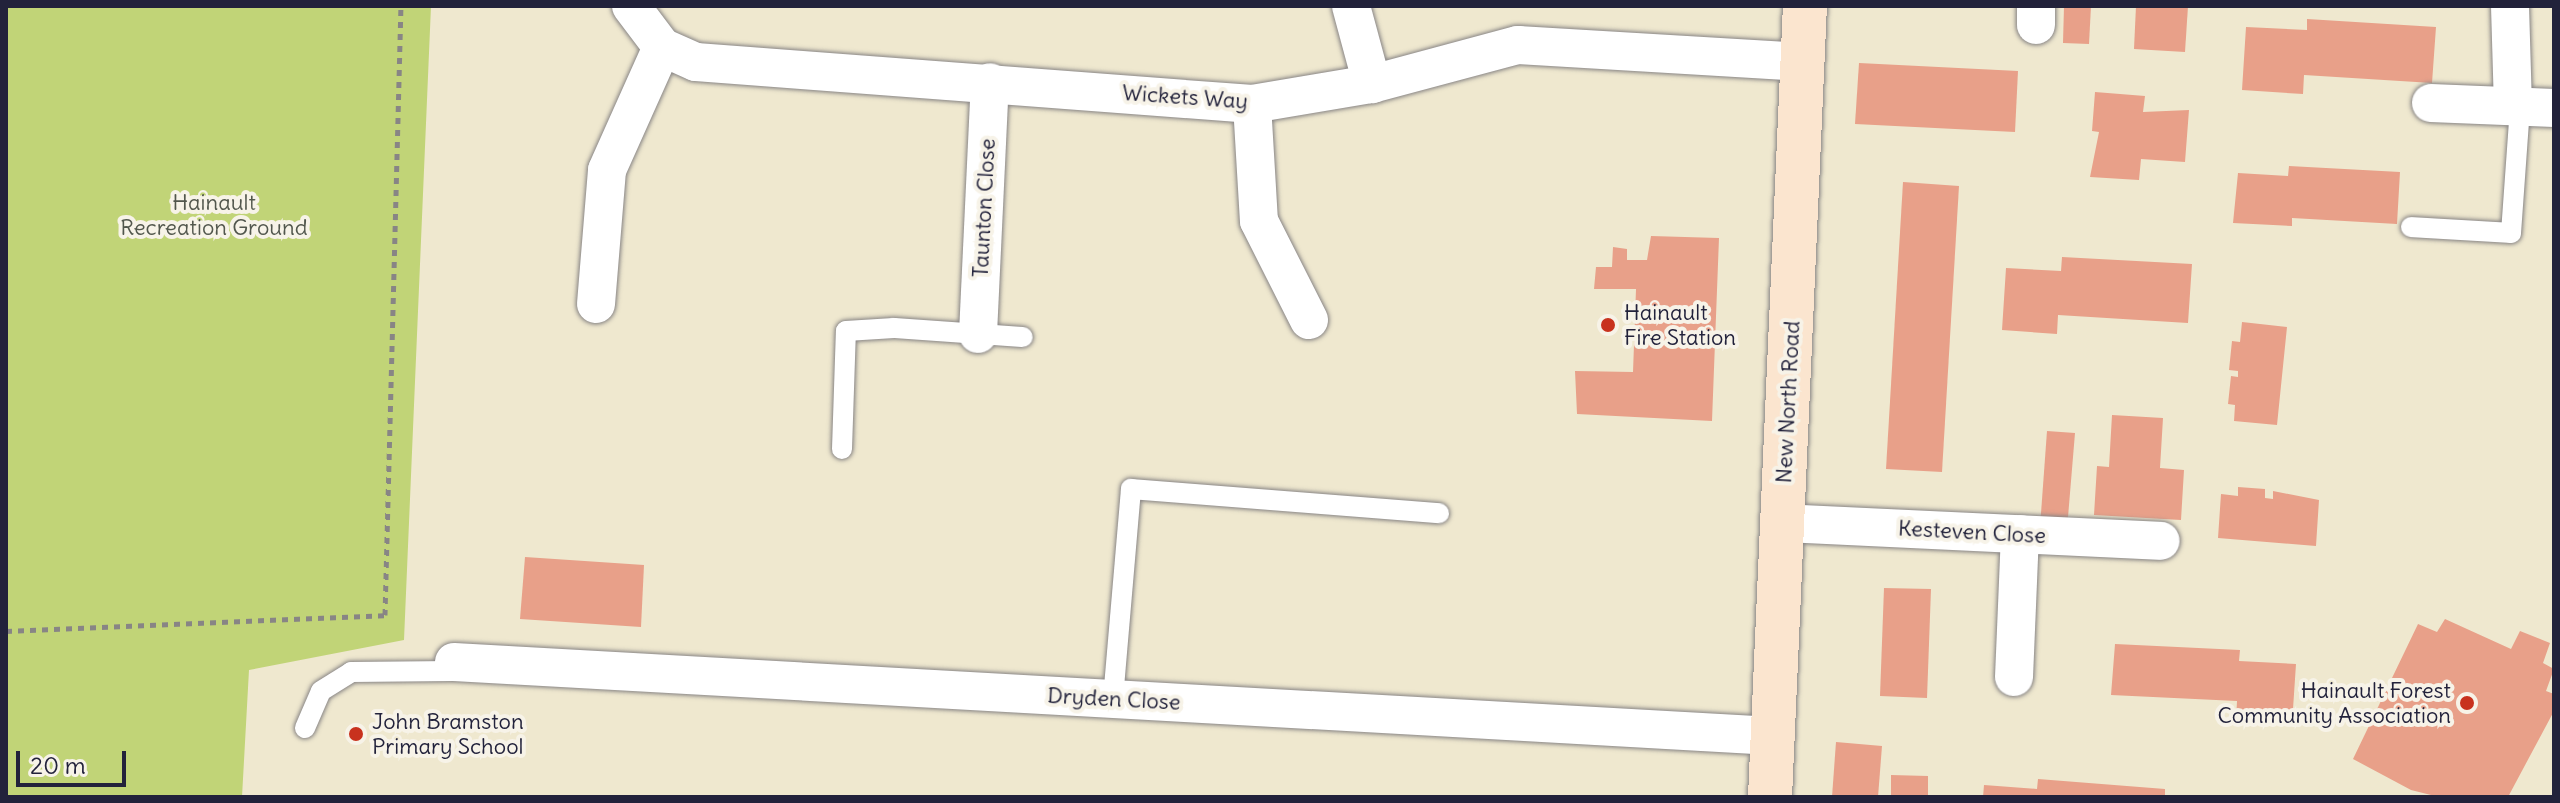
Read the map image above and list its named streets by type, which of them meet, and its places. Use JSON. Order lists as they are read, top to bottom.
{
  "streets": {
    "street": [
      "Wickets Way",
      "Taunton Close",
      "New North Road",
      "Kesteven Close",
      "Dryden Close"
    ]
  },
  "crossings": [
    ["Wickets Way", "Taunton Close"],
    ["Wickets Way", "New North Road"],
    ["New North Road", "Kesteven Close"],
    ["New North Road", "Dryden Close"]
  ],
  "parks": ["Hainault Recreation Ground"],
  "places": ["Hainault Fire Station", "Hainault Forest Community Association", "John Bramston Primary School"],
  "scale_bar": "20 m"
}
